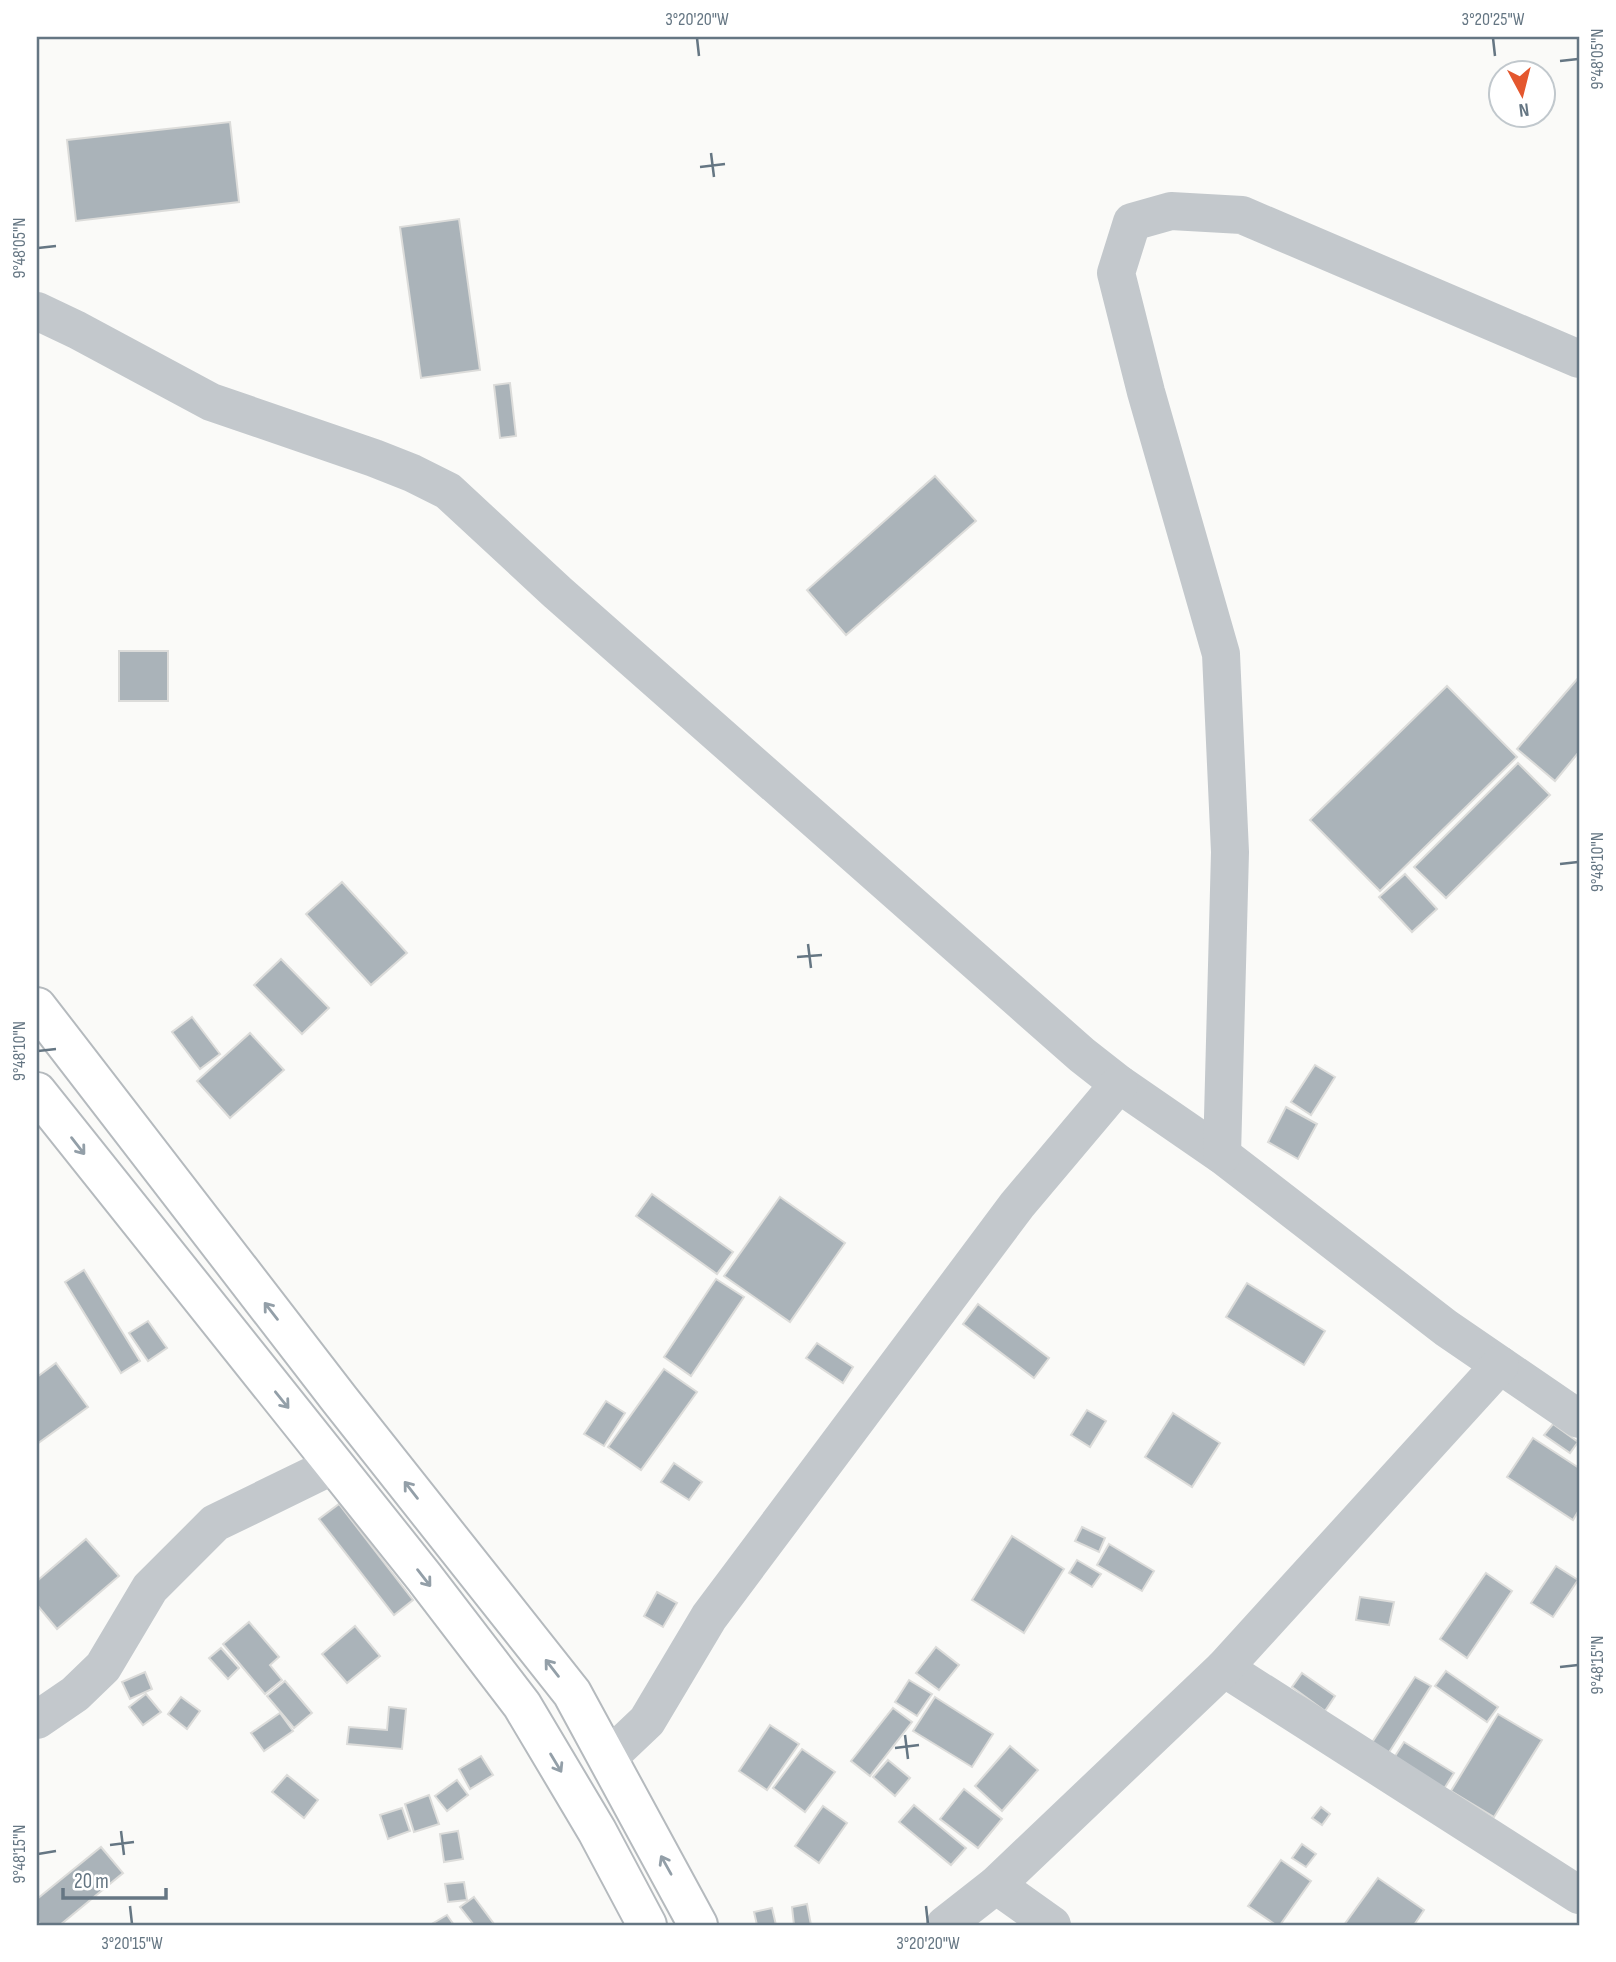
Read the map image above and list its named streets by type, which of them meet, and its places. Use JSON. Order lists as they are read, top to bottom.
{
  "scale_bar": "20 m",
  "north": "bottom",
  "coordinates": [
    "3°20'20\"W",
    "3°20'25\"W",
    "9°48'05\"N",
    "9°48'10\"N",
    "9°48'15\"N",
    "3°20'15\"W"
  ]
}
